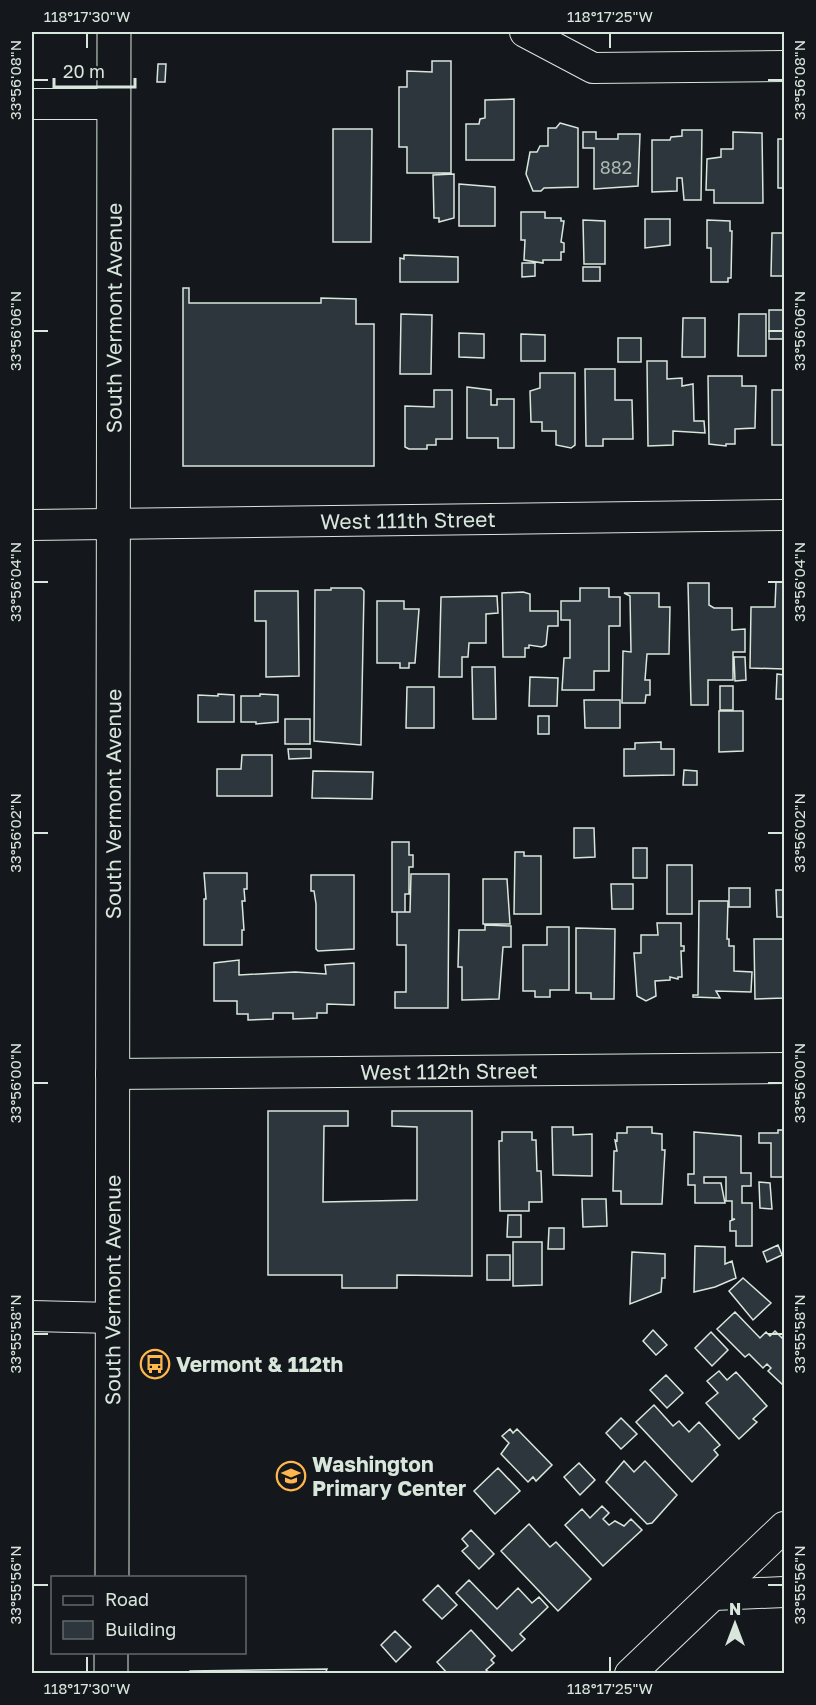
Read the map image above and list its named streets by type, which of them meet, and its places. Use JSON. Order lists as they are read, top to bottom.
{
  "streets": {
    "main road": ["South Vermont Avenue"],
    "street": ["West 111th Street", "West 112th Street"]
  },
  "crossings": [
    ["South Vermont Avenue", "West 111th Street"],
    ["South Vermont Avenue", "West 112th Street"]
  ],
  "places": {
    "bus stop": ["Vermont & 112th"],
    "school or university": ["Washington Primary Center"]
  },
  "house_numbers": ["882"],
  "legend": ["Road", "Building"],
  "scale_bar": "20 m",
  "north": "top",
  "coordinates": [
    "118°17'30\"W",
    "118°17'25\"W",
    "33°56'08\"N",
    "33°56'06\"N",
    "33°56'04\"N",
    "33°56'02\"N",
    "33°56'00\"N",
    "33°55'58\"N",
    "33°55'56\"N"
  ]
}
